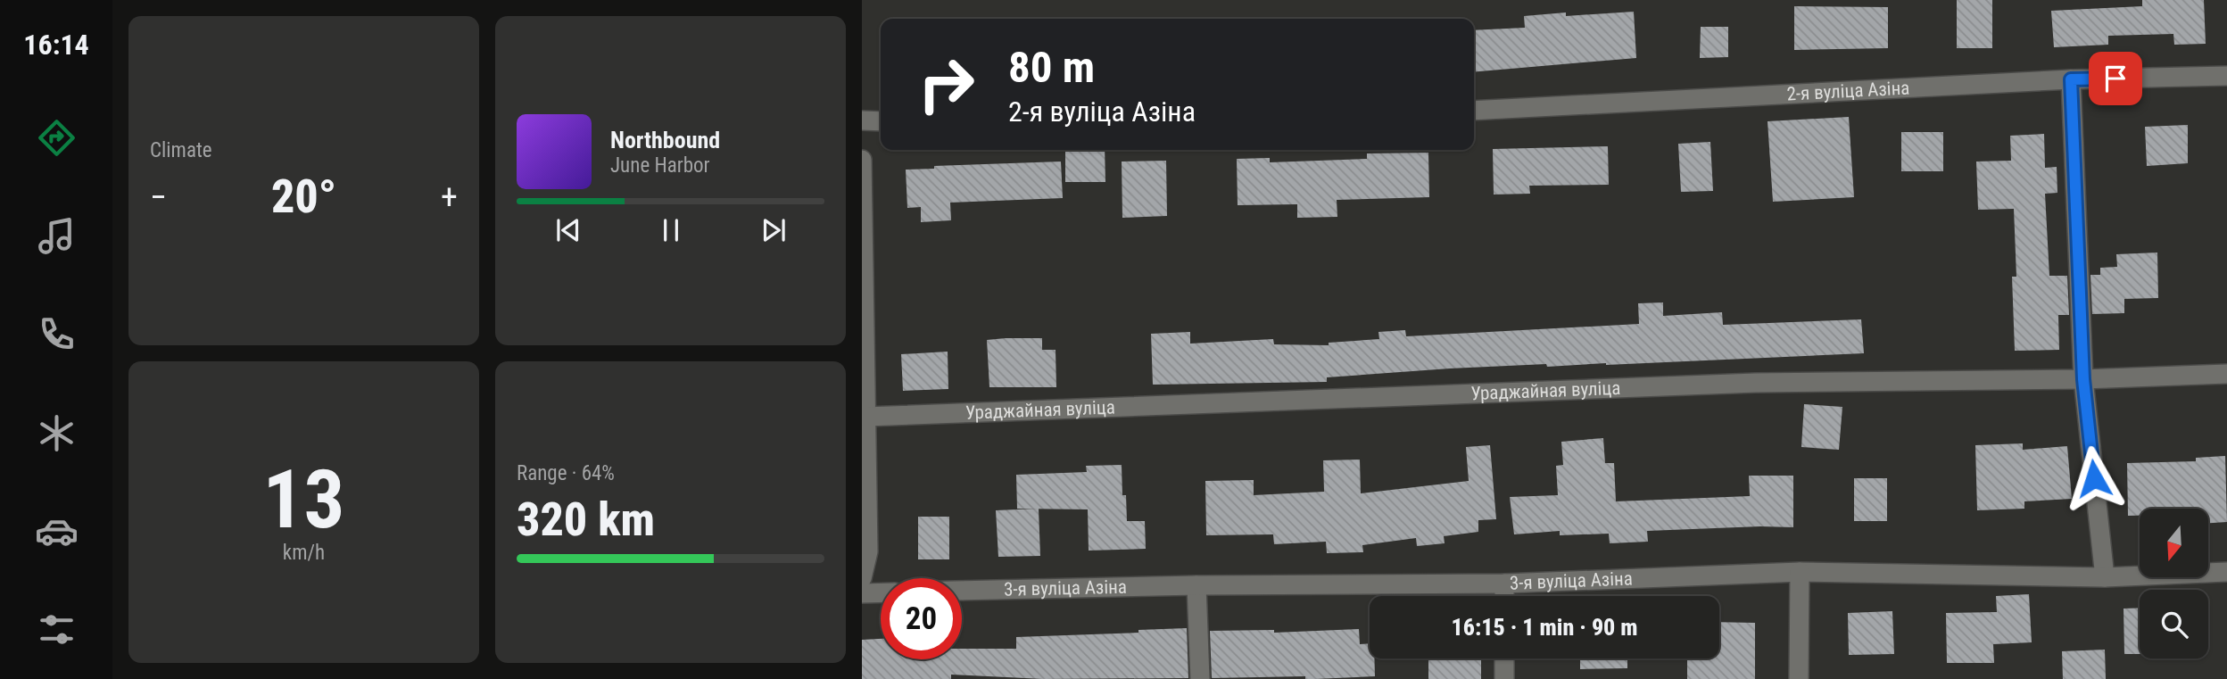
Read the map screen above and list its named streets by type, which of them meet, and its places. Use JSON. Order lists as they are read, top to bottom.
{
  "streets": {
    "street": ["2-я вуліца Азіна", "Ураджайная вуліца", "3-я вуліца Азіна"]
  },
  "north": "bottom",
  "page": {
    "tabs": "16:14",
    "tile": [
      "Climate",
      ["13", "km/h"],
      ["Range · 64%", "320 km"]
    ],
    "turn": ["80 m", "2-я вуліца Азіна"],
    "song": ["Northbound", "June Harbor"],
    "heat": ["−", "20°", "+"],
    "limit": "20",
    "trip": "16:15 · 1 min · 90 m"
  }
}
